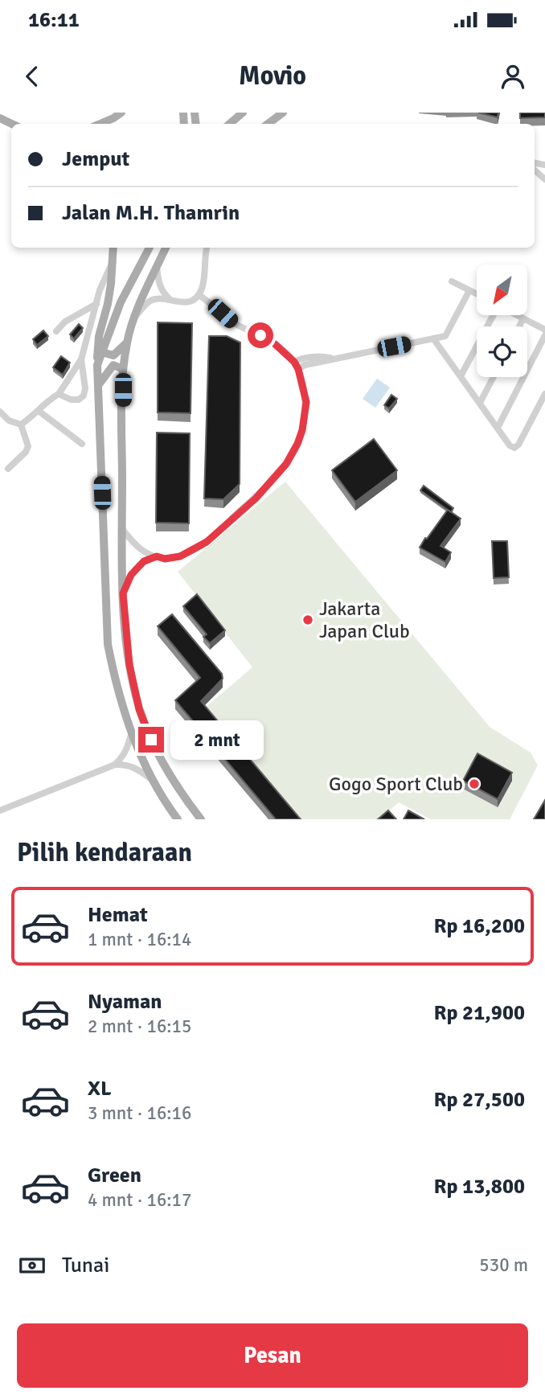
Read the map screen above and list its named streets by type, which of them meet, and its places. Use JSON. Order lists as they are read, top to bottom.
{
  "places": ["Jakarta Japan Club", "Gogo Sport Club"],
  "north": "bottom left",
  "page": {
    "status": "16:11",
    "header": "Movio",
    "banner": ["Jemput", "Jalan M.H. Thamrin"],
    "bubble": "2 mnt",
    "heading": "Pilih kendaraan",
    "list": [
      {
        "name": "Hemat",
        "note": "1 mnt · 16:14",
        "value": "Rp 16,200"
      },
      {
        "name": "Nyaman",
        "note": "2 mnt · 16:15",
        "value": "Rp 21,900"
      },
      {
        "name": "XL",
        "note": "3 mnt · 16:16",
        "value": "Rp 27,500"
      },
      {
        "name": "Green",
        "note": "4 mnt · 16:17",
        "value": "Rp 13,800"
      }
    ],
    "pay": ["Tunai", "530 m"],
    "buttons": "Pesan"
  }
}
